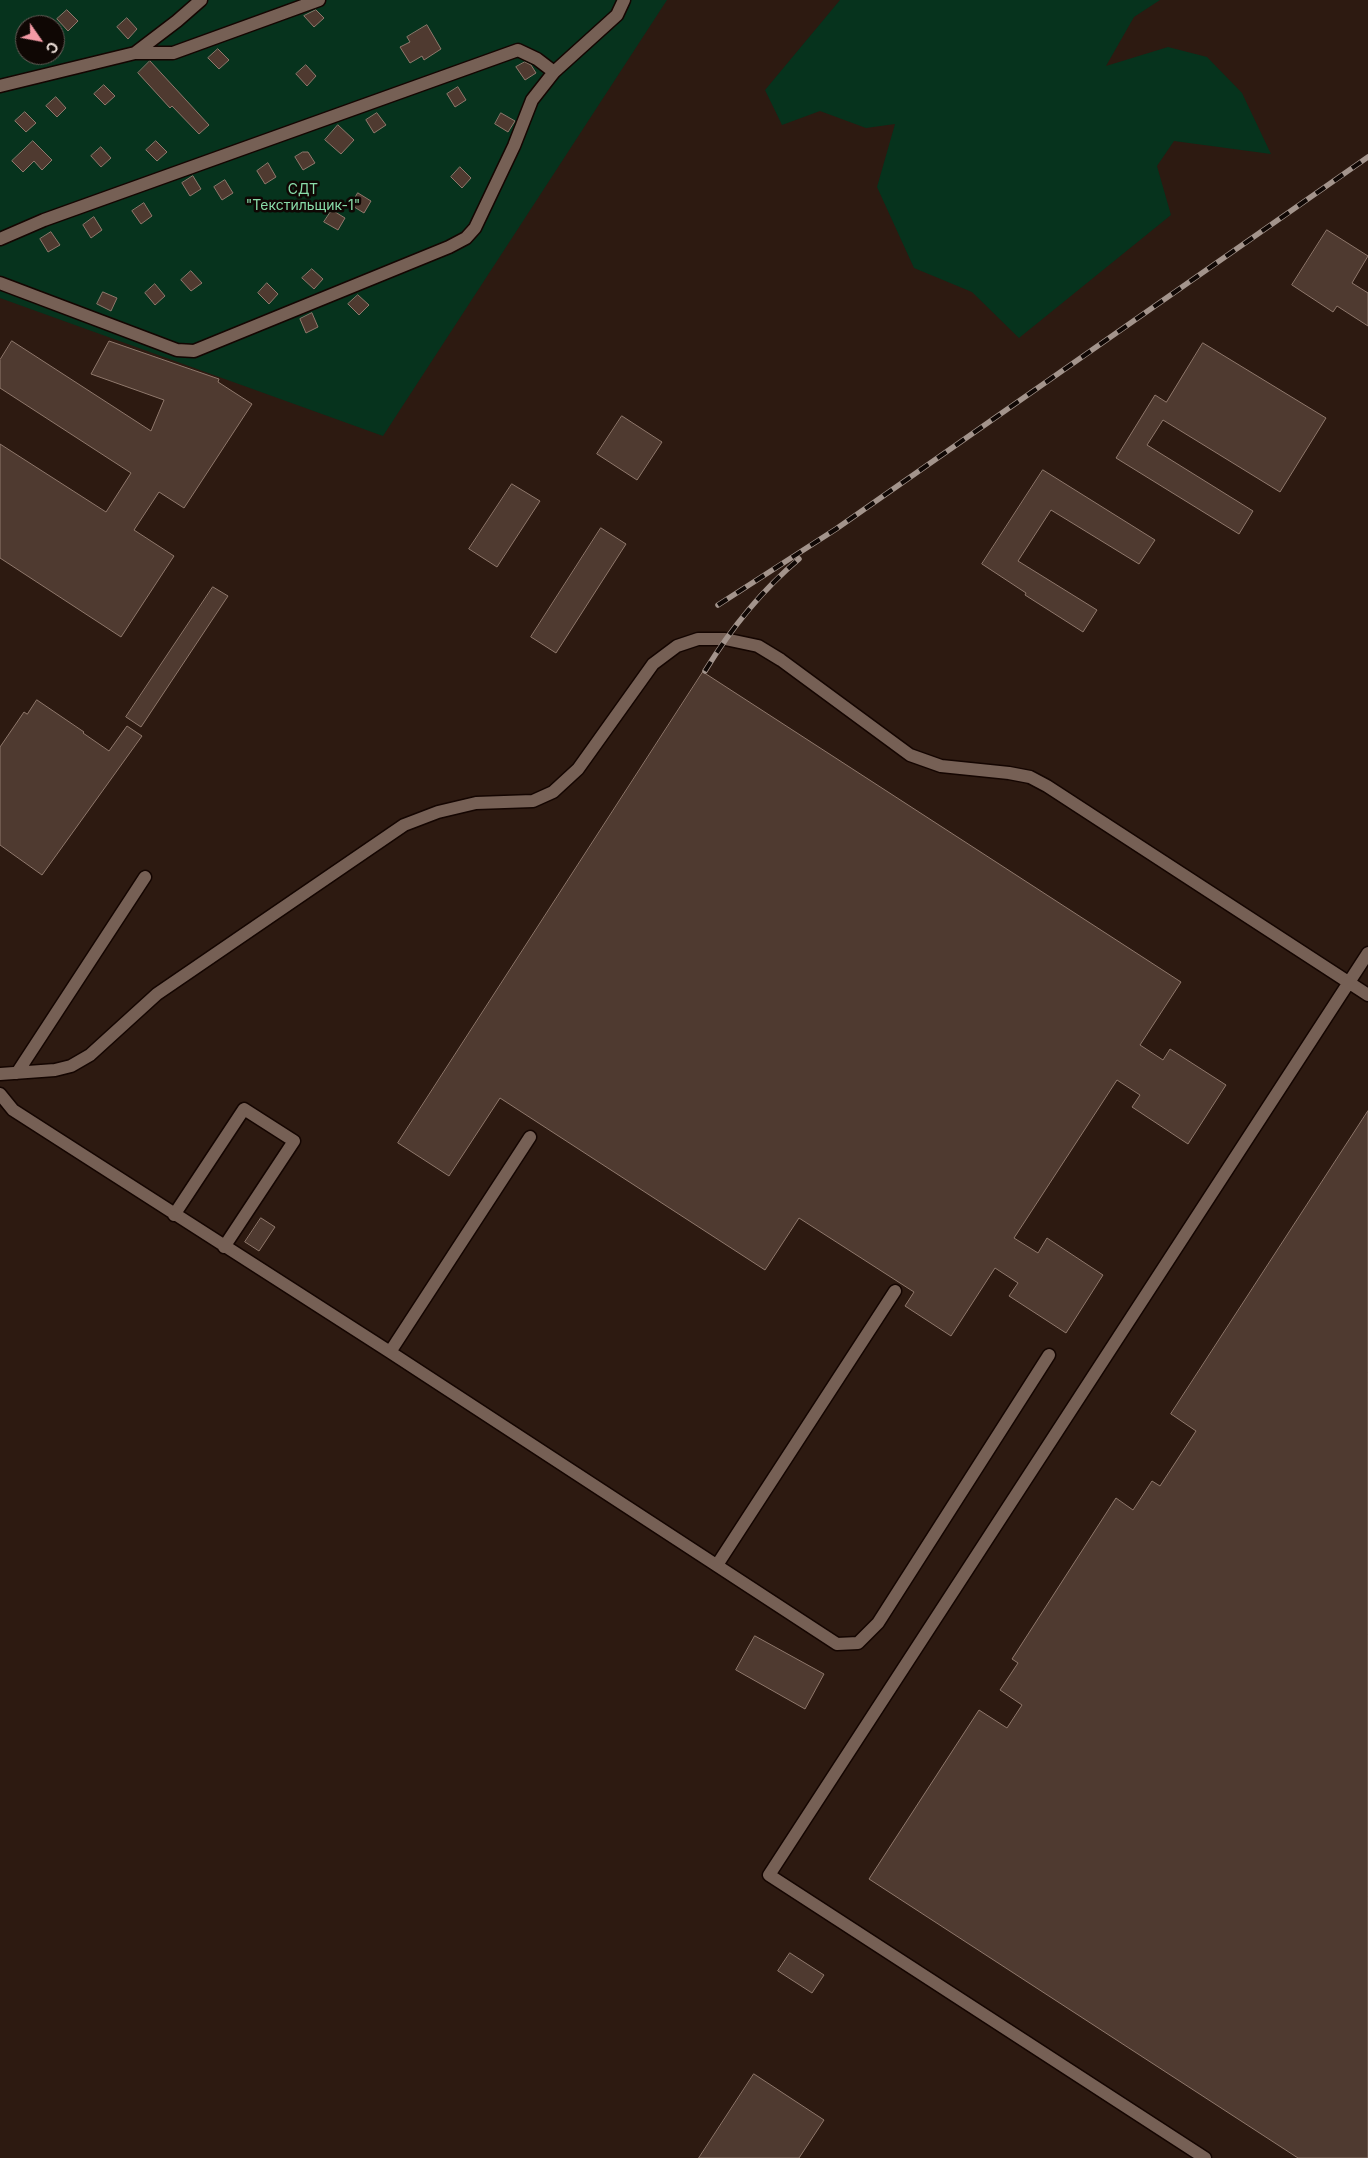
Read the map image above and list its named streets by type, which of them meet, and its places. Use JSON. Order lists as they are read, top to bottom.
{
  "parks": ["СДТ \"Текстильщик-1\""],
  "north": "bottom right"
}
